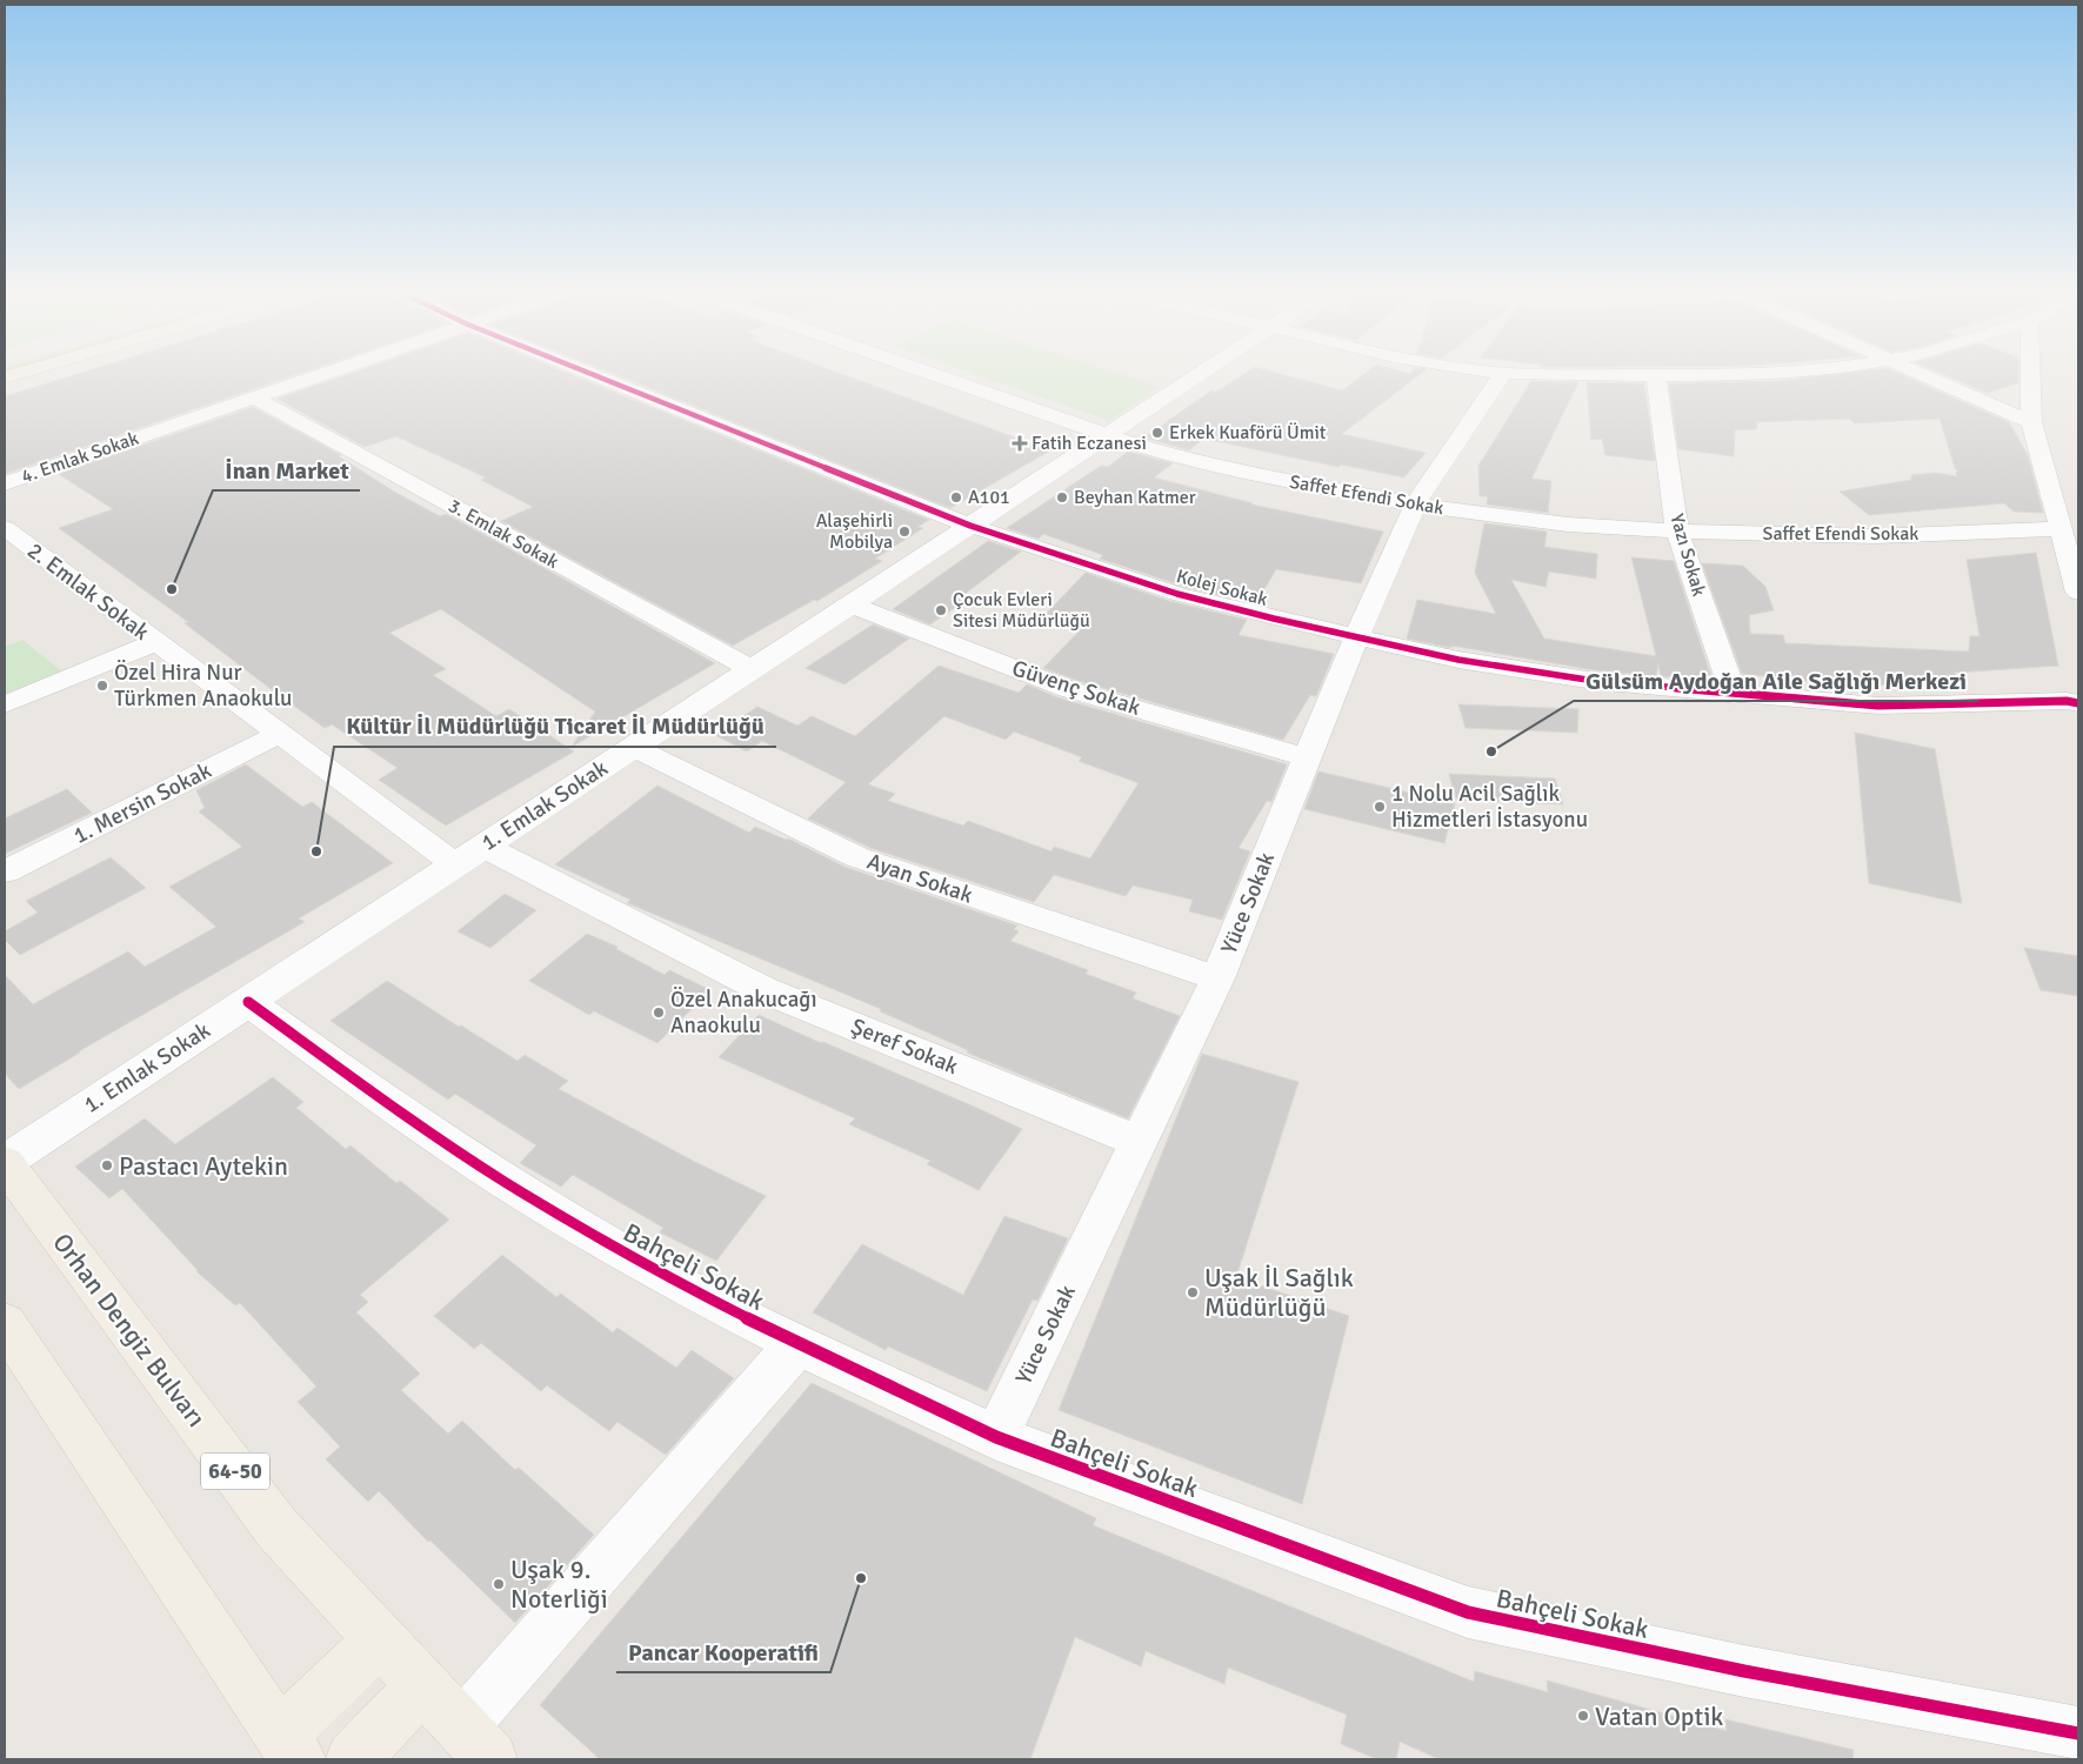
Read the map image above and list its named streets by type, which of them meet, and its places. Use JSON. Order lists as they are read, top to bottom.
{
  "streets": {
    "main road": ["Orhan Dengiz Bulvarı", "64-50"],
    "street": [
      "4. Emlak Sokak",
      "Saffet Efendi Sokak",
      "3. Emlak Sokak",
      "Yazı Sokak",
      "Kolej Sokak",
      "2. Emlak Sokak",
      "Güvenç Sokak",
      "1. Mersin Sokak",
      "1. Emlak Sokak",
      "Ayan Sokak",
      "Yüce Sokak",
      "Şeref Sokak",
      "Bahçeli Sokak"
    ]
  },
  "crossings": [
    ["4. Emlak Sokak", "3. Emlak Sokak"],
    ["Saffet Efendi Sokak", "Yazı Sokak"],
    ["Saffet Efendi Sokak", "1. Emlak Sokak"],
    ["Saffet Efendi Sokak", "Yüce Sokak"],
    ["3. Emlak Sokak", "1. Emlak Sokak"],
    ["Yazı Sokak", "Kolej Sokak"],
    ["Kolej Sokak", "1. Emlak Sokak"],
    ["Kolej Sokak", "Yüce Sokak"],
    ["2. Emlak Sokak", "1. Mersin Sokak"],
    ["2. Emlak Sokak", "1. Emlak Sokak"],
    ["2. Emlak Sokak", "Şeref Sokak"],
    ["Güvenç Sokak", "1. Emlak Sokak"],
    ["Güvenç Sokak", "Yüce Sokak"],
    ["1. Emlak Sokak", "Ayan Sokak"],
    ["1. Emlak Sokak", "Şeref Sokak"],
    ["1. Emlak Sokak", "Bahçeli Sokak"],
    ["1. Emlak Sokak", "Orhan Dengiz Bulvarı"],
    ["Ayan Sokak", "Yüce Sokak"],
    ["Yüce Sokak", "Şeref Sokak"],
    ["Yüce Sokak", "Bahçeli Sokak"]
  ],
  "places": {
    "other": [
      "Erkek Kuaförü Ümit",
      "A101",
      "Beyhan Katmer",
      "Alaşehirli Mobilya",
      "İnan Market",
      "Çocuk Evleri Sitesi Müdürlüğü",
      "Özel Hira Nur Türkmen Anaokulu",
      "Gülsüm Aydoğan Aile Sağlığı Merkezi",
      "1 Nolu Acil Sağlık Hizmetleri İstasyonu",
      "Kültür İl Müdürlüğü Ticaret İl Müdürlüğü",
      "Özel Anakucağı Anaokulu",
      "Pastacı Aytekin",
      "Uşak İl Sağlık Müdürlüğü",
      "Pancar Kooperatifi",
      "Uşak 9. Noterliği",
      "Vatan Optik"
    ],
    "health": ["Fatih Eczanesi"]
  }
}
